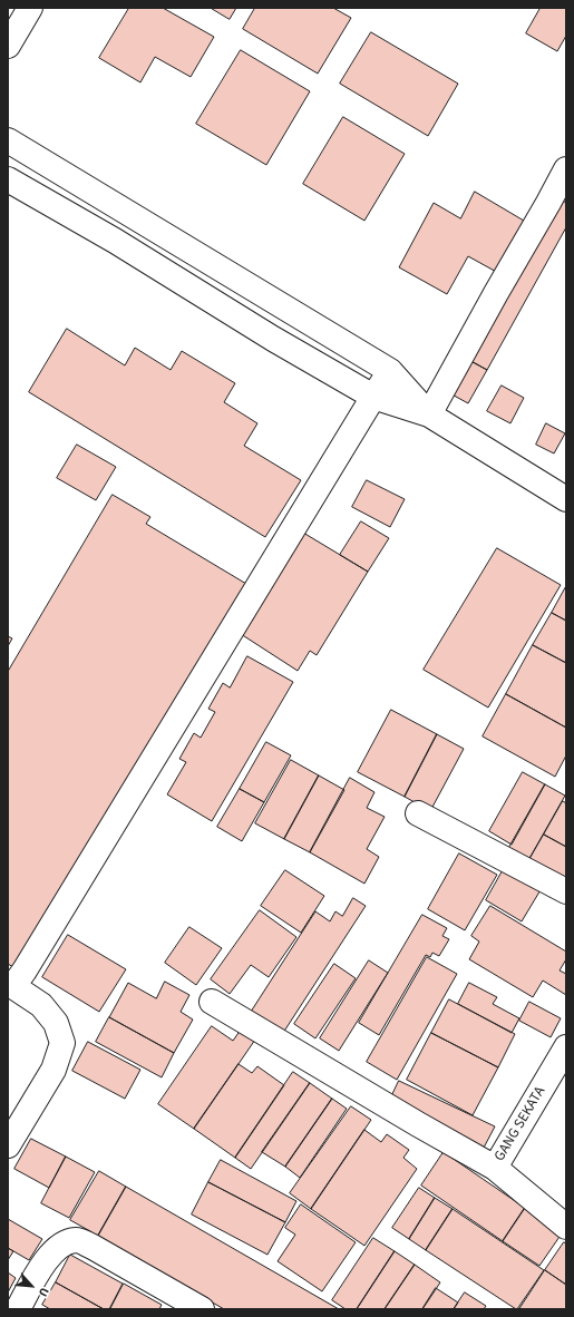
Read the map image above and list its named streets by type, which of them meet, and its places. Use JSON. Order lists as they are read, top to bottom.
{
  "streets": {
    "street": ["GANG SEKATA"]
  },
  "north": "bottom right"
}
